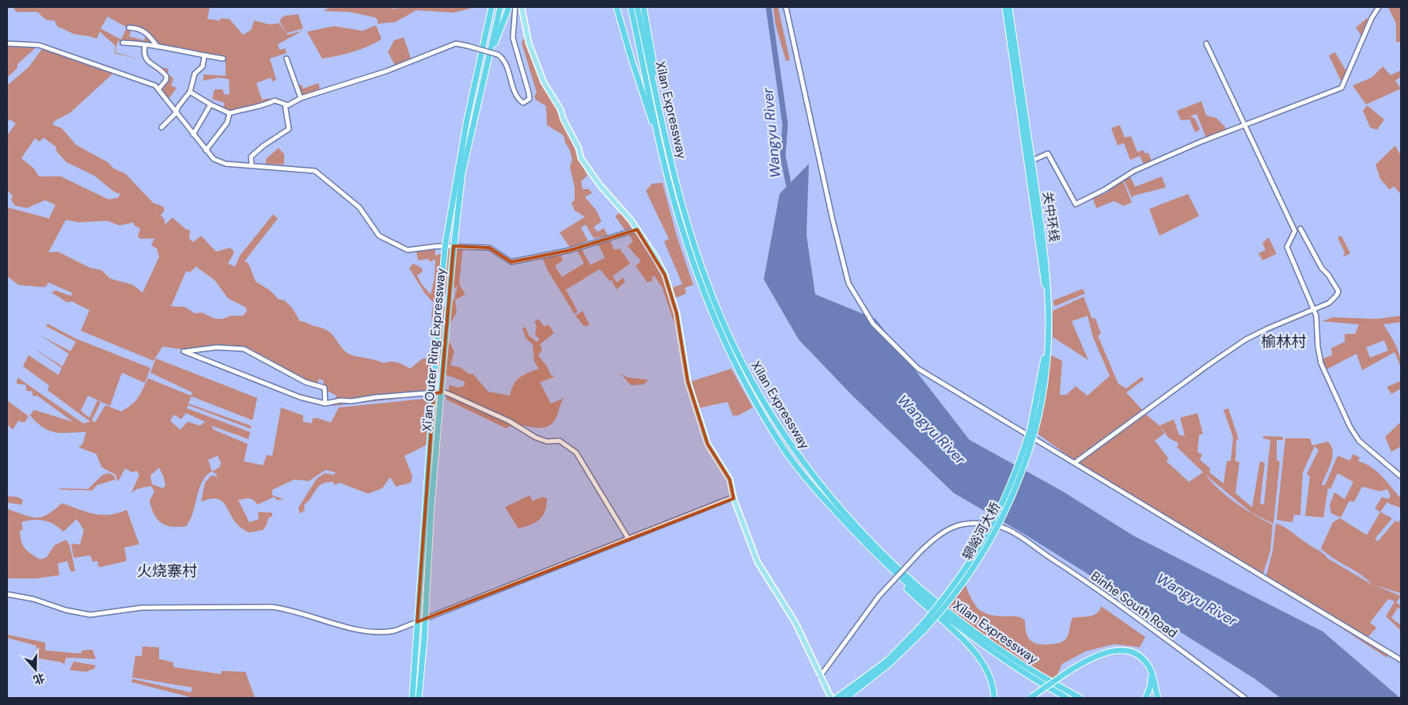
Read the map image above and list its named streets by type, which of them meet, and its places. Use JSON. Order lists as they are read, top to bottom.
{
  "streets": {
    "highway": [
      "Xilan Expressway",
      "关中环线",
      "Xi'an Outer Ring Expressway",
      "辋峪河大桥"
    ],
    "street": ["Binhe South Road"]
  },
  "crossings": [
    ["关中环线", "辋峪河大桥"]
  ],
  "districts": ["榆林村", "火烧寨村"],
  "water": ["Wangyu River"],
  "north": "bottom"
}
